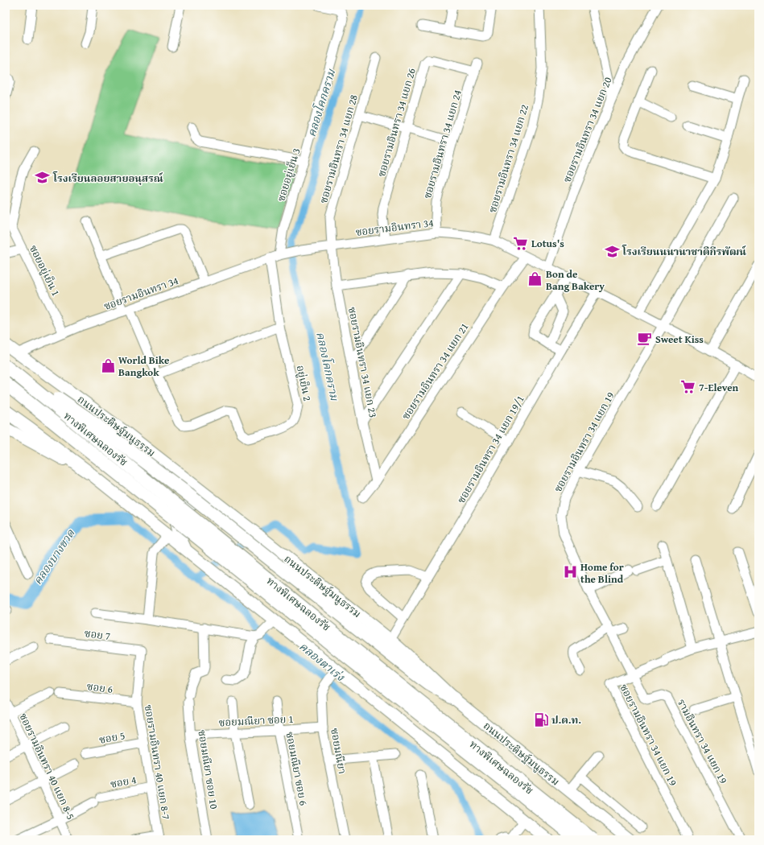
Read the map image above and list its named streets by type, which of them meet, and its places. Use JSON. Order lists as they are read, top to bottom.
{
  "streets": {
    "highway": ["ทางพิเศษฉลองรัช"],
    "main road": ["ถนนประดิษฐ์มนูธรรม"],
    "street": [
      "ซอยรามอินทรา 34 แยก 26",
      "ซอยรามอินทรา 34 แยก 20",
      "ซอยรามอินทรา 34 แยก 24",
      "ซอยรามอินทรา 34 แยก 28",
      "ซอยรามอินทรา 34 แยก 22",
      "ซอยอยู่เย็น 3",
      "ซอยรามอินทรา 34",
      "ซอยอยู่เย็น 1",
      "ซอยรามอินทรา 34 แยก 23",
      "ซอยรามอินทรา 34 แยก 21",
      "อยู่เย็น 2",
      "ซอยรามอินทรา 34 แยก 19",
      "ซอยรามอินทรา 34 แยก 19/1",
      "ซอย 7",
      "ซอย 6",
      "ซอยมณียา ซอย 1",
      "ซอย 5",
      "รามอินทรา 34 แยก 19",
      "ซอยมณียา",
      "ซอยรามอินทรา 40 แยก 8-7",
      "ซอยรามอินทรา 40 แยก 8-5",
      "ซอยมณียา ซอย 6",
      "ซอยมณียา ซอย 10",
      "ซอย 4"
    ]
  },
  "crossings": [
    ["ซอยรามอินทรา 34 แยก 26", "ซอยรามอินทรา 34 แยก 24"],
    ["ซอยรามอินทรา 34 แยก 26", "ซอยรามอินทรา 34"],
    ["ซอยรามอินทรา 34 แยก 20", "ซอยรามอินทรา 34"],
    ["ซอยรามอินทรา 34 แยก 24", "ซอยรามอินทรา 34"],
    ["ซอยรามอินทรา 34 แยก 28", "ซอยรามอินทรา 34"],
    ["ซอยรามอินทรา 34 แยก 28", "ซอยรามอินทรา 34 แยก 23"],
    ["ซอยรามอินทรา 34 แยก 22", "ซอยรามอินทรา 34"],
    ["ซอยอยู่เย็น 3", "ซอยรามอินทรา 34"],
    ["ซอยรามอินทรา 34", "ซอยอยู่เย็น 1"],
    ["ซอยรามอินทรา 34", "ซอยรามอินทรา 34 แยก 23"],
    ["ซอยรามอินทรา 34", "ซอยรามอินทรา 34 แยก 21"],
    ["ซอยรามอินทรา 34", "ถนนประดิษฐ์มนูธรรม"],
    ["ซอยรามอินทรา 34", "ซอยรามอินทรา 34 แยก 19"],
    ["ซอยรามอินทรา 34", "ซอยรามอินทรา 34 แยก 19/1"],
    ["ซอยรามอินทรา 34 แยก 23", "ซอยรามอินทรา 34 แยก 21"],
    ["ถนนประดิษฐ์มนูธรรม", "ซอยรามอินทรา 34 แยก 19/1"],
    ["ซอยรามอินทรา 34 แยก 19", "รามอินทรา 34 แยก 19"],
    ["ซอย 7", "ซอยรามอินทรา 40 แยก 8-7"],
    ["ซอย 6", "ซอยรามอินทรา 40 แยก 8-7"],
    ["ซอยมณียา ซอย 1", "ซอยมณียา"],
    ["ซอยมณียา ซอย 1", "ซอยมณียา ซอย 6"],
    ["ซอยมณียา ซอย 1", "ซอยมณียา ซอย 10"],
    ["ซอย 5", "ซอยรามอินทรา 40 แยก 8-7"],
    ["ซอยรามอินทรา 40 แยก 8-7", "ซอย 4"],
    ["ซอยรามอินทรา 40 แยก 8-5", "ซอย 4"]
  ],
  "water": ["คลองโคกคราม", "คลองบางขวด", "คลองตาเร่ง"],
  "places": {
    "school or university": ["โรงเรียนลอยสายอนุสรณ์", "โรงเรียนนนานาชาติกีรพัฒน์"],
    "supermarket": ["Lotus's", "7-Eleven"],
    "shop": ["Bon de Bang Bakery", "World Bike Bangkok"],
    "cafe": ["Sweet Kiss"],
    "hospital": ["Home for the Blind"],
    "fuel station": ["ป.ต.ท."]
  }
}
